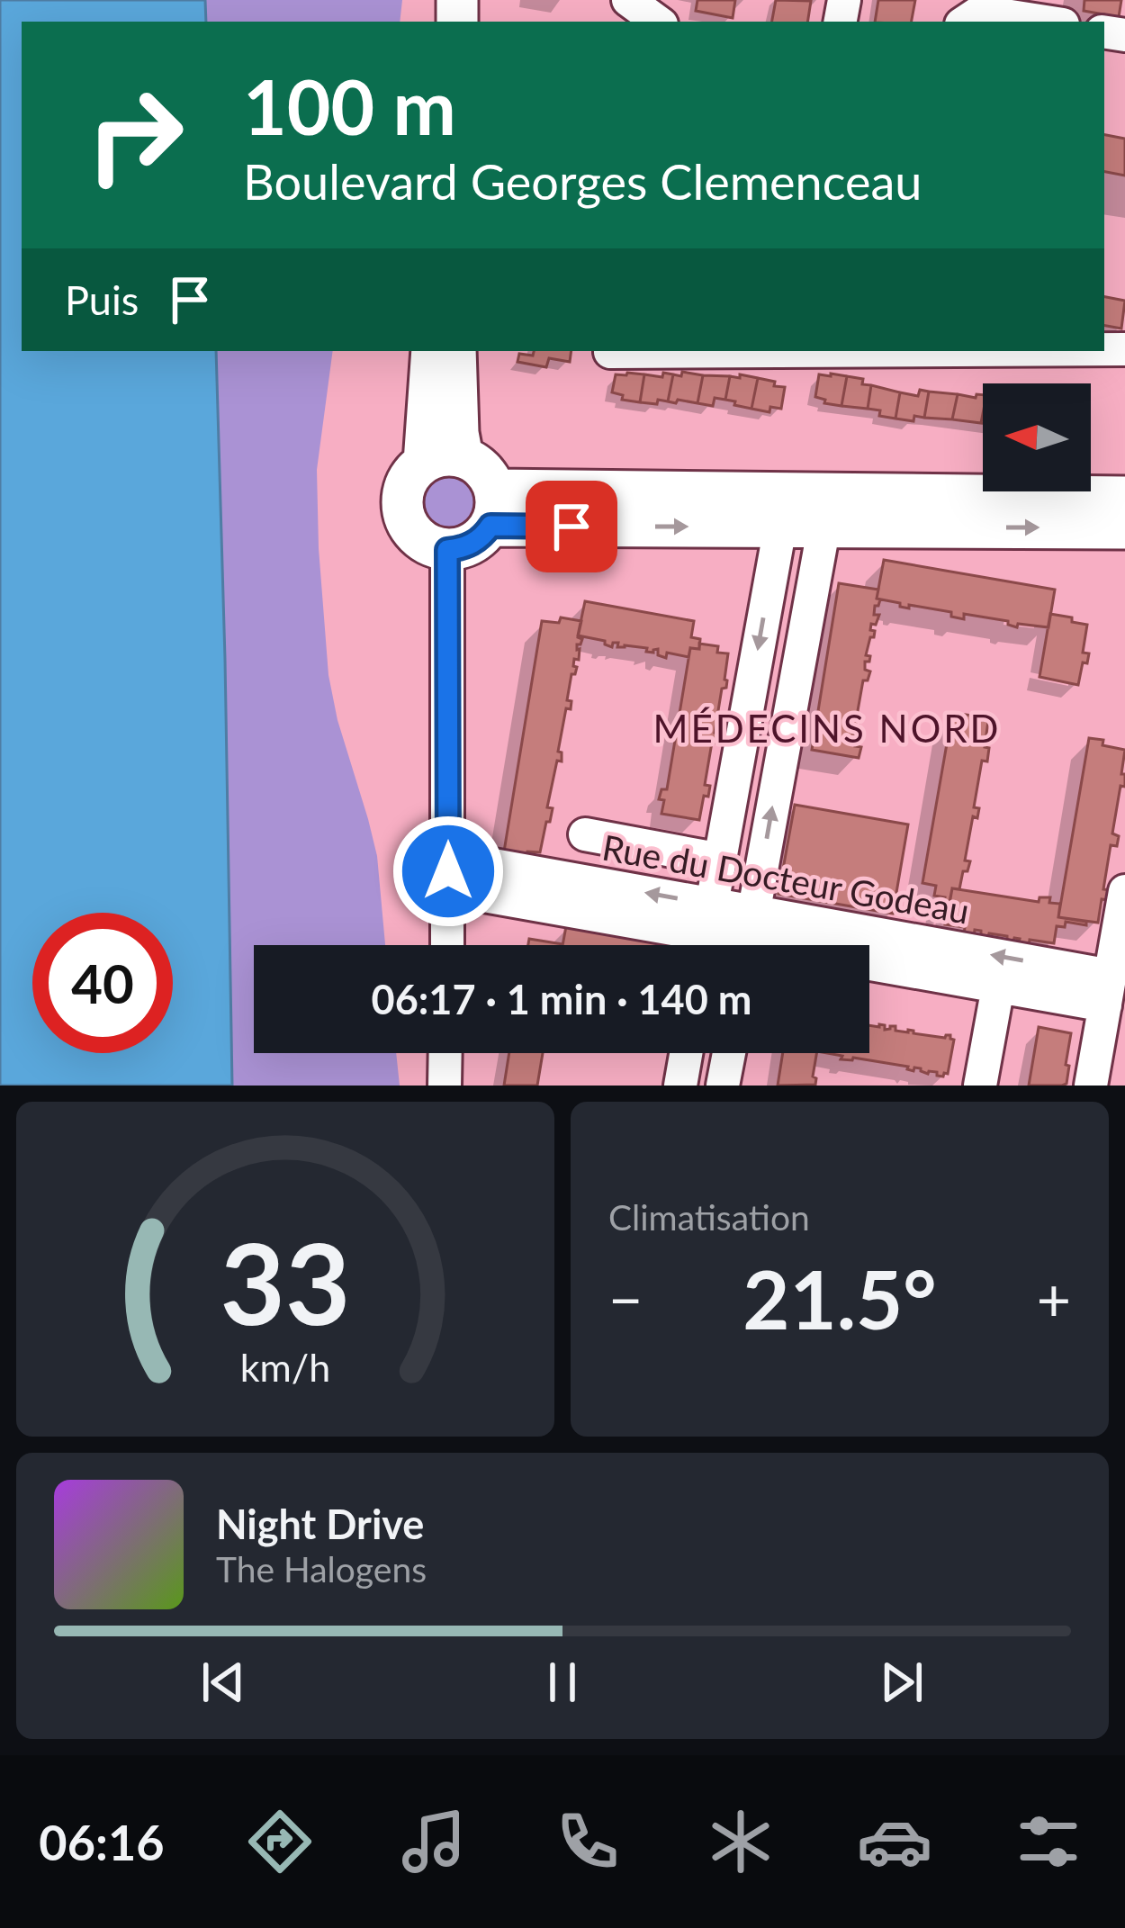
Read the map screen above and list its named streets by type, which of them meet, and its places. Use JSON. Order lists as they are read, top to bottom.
{
  "streets": {
    "street": ["Rue du Docteur Godeau"]
  },
  "districts": ["MÉDECINS NORD"],
  "north": "left",
  "page": {
    "turn": ["100 m", "Boulevard Georges Clemenceau"],
    "then": "Puis",
    "limit": "40",
    "trip": "06:17 · 1 min · 140 m",
    "tile": "Climatisation",
    "heat": ["−", "21.5°", "+"],
    "song": ["Night Drive", "The Halogens"],
    "tabs": "06:16",
    "gauge": ["33", "km/h"]
  }
}
